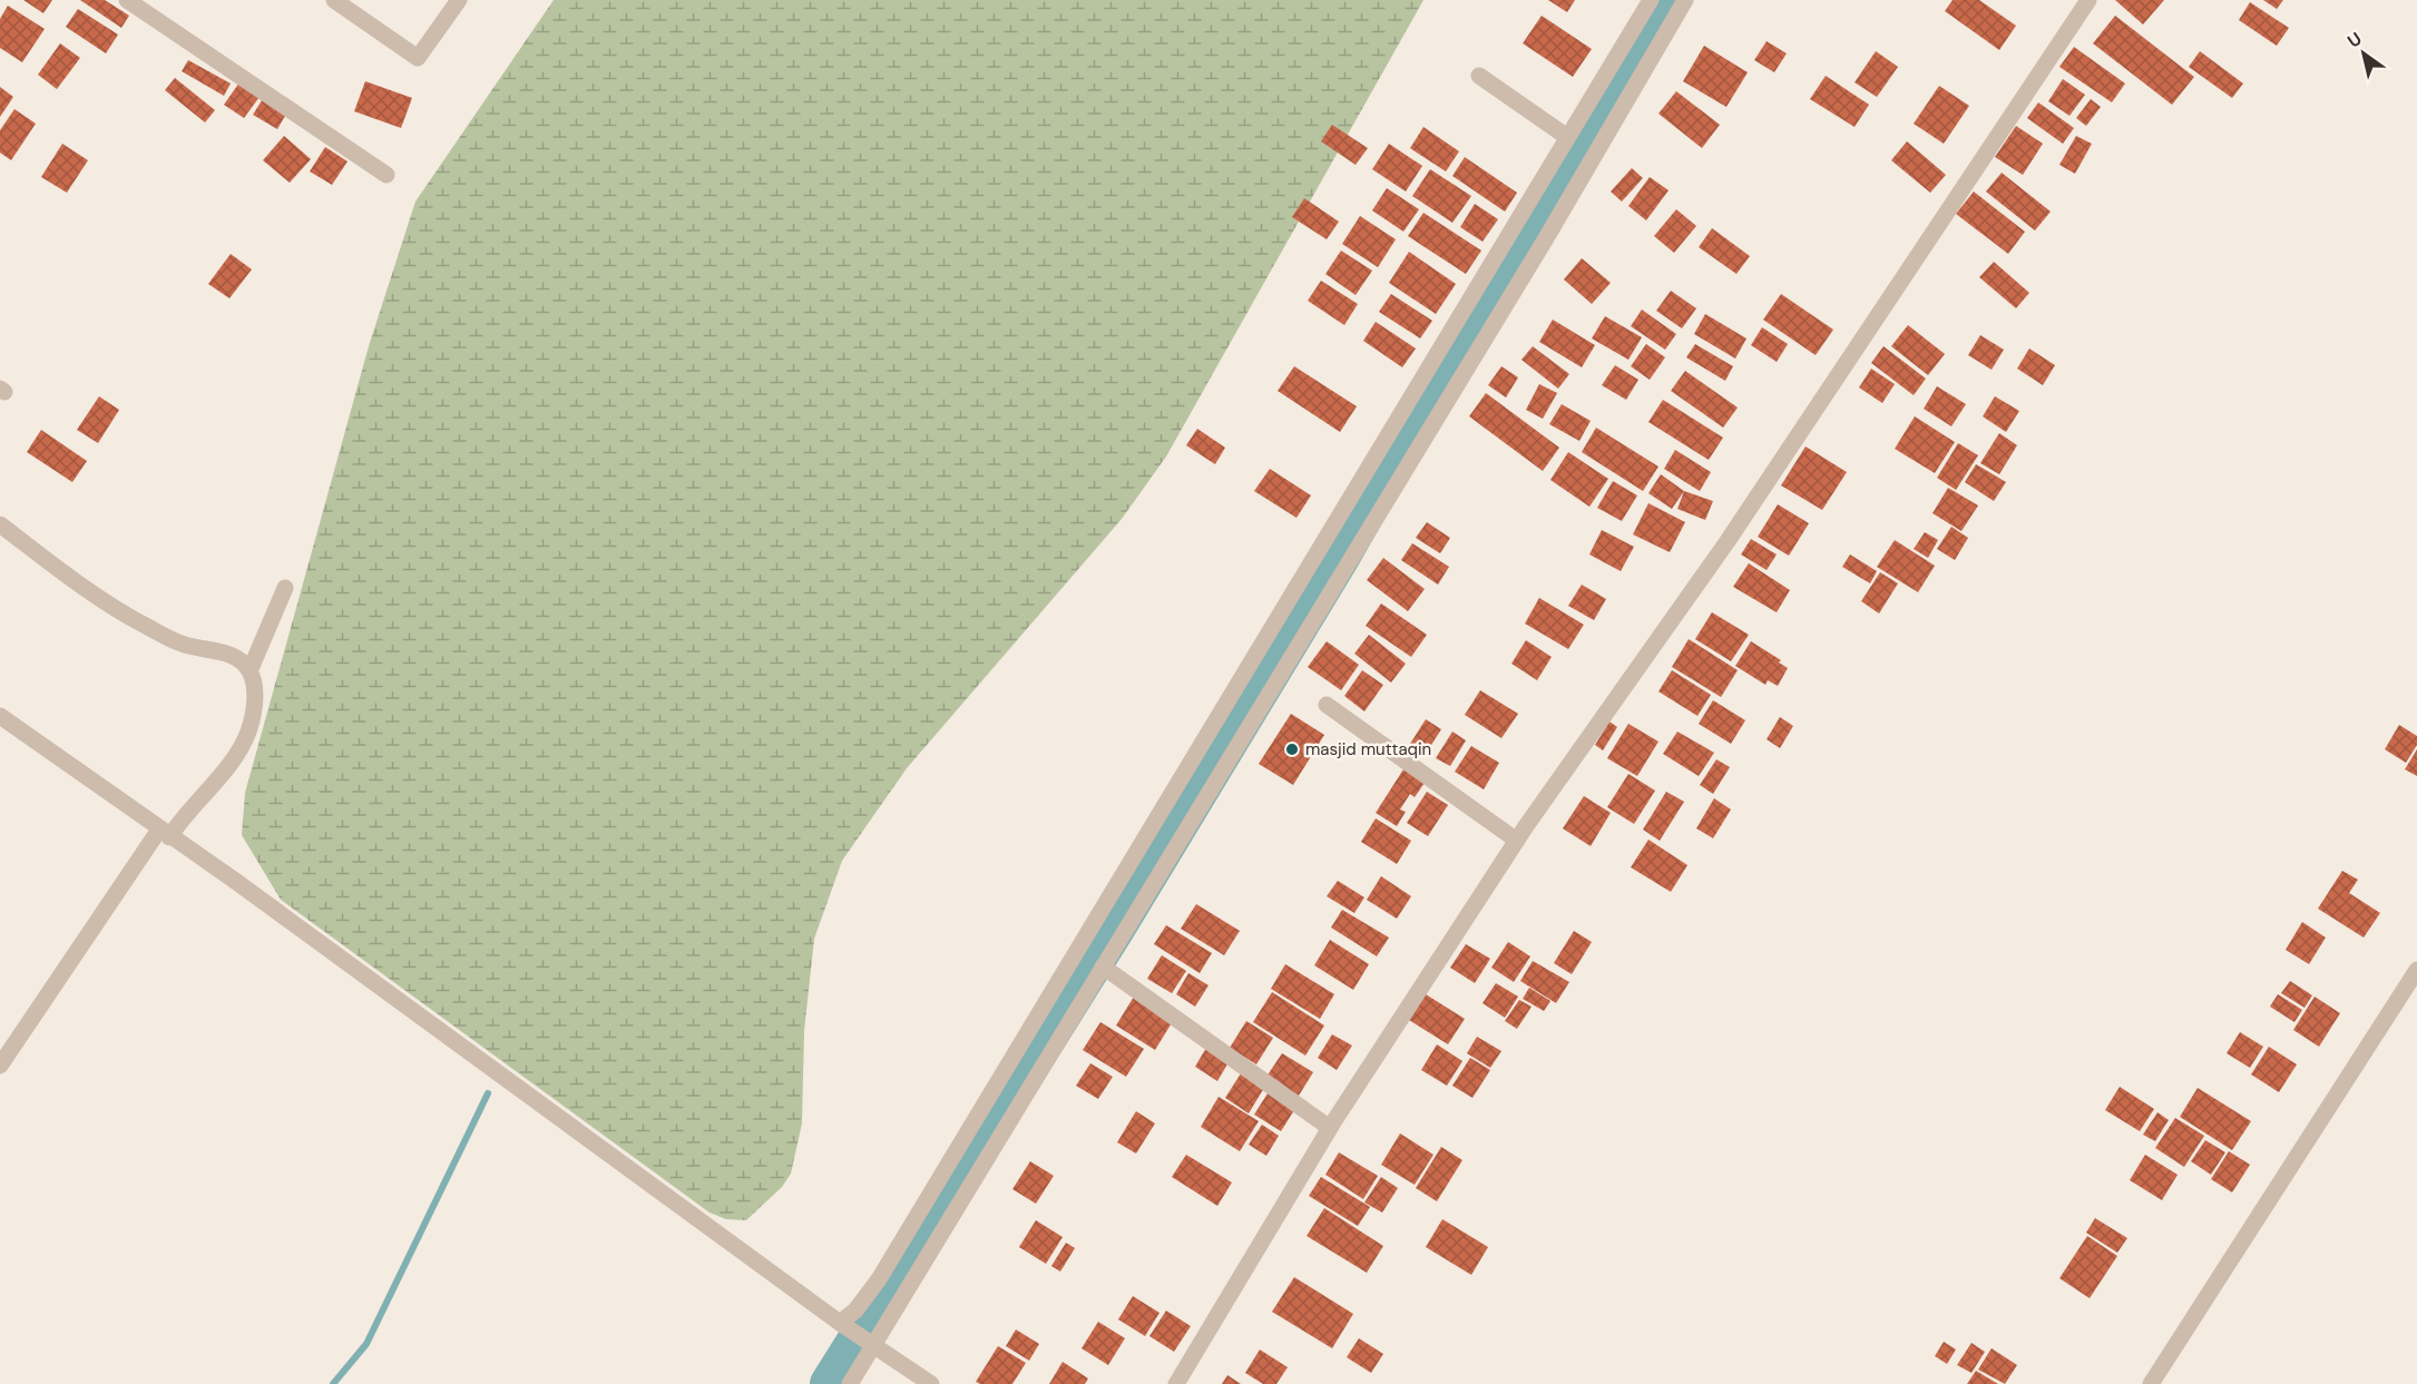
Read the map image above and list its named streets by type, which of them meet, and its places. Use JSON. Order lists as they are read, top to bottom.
{
  "places": ["masjid muttaqin"],
  "north": "top left"
}
